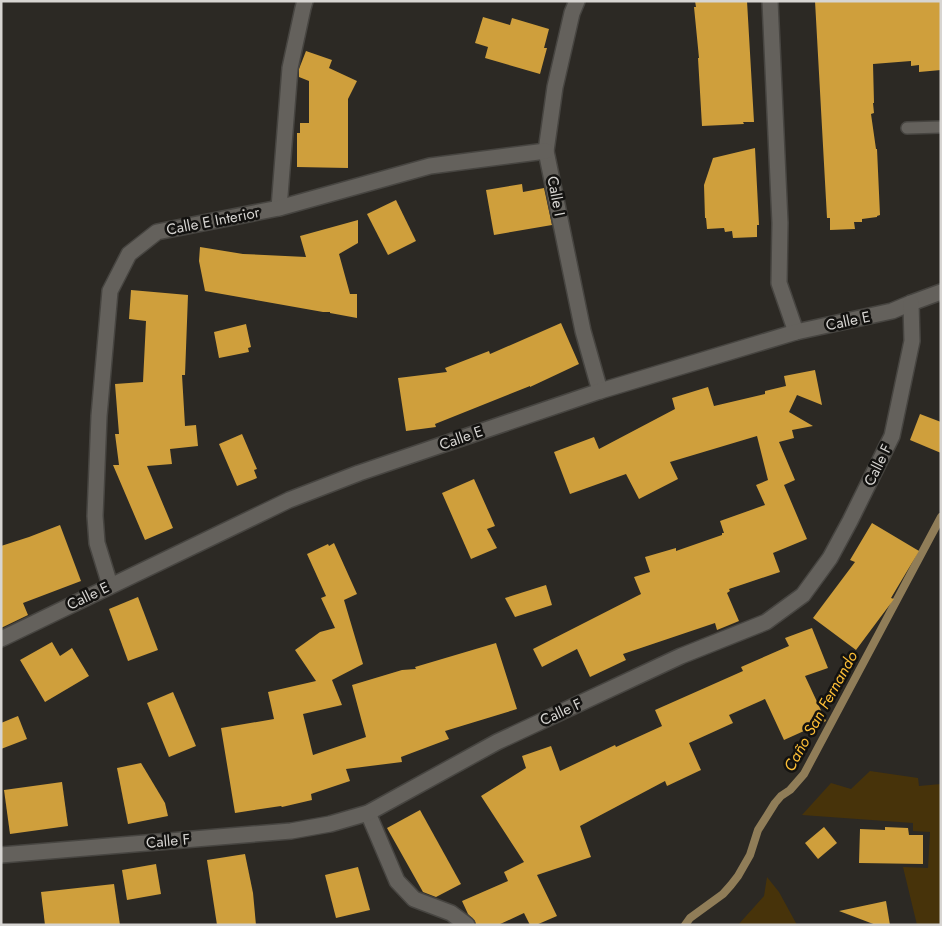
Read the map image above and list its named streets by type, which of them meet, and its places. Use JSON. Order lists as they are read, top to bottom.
{
  "streets": {
    "street": [
      "Calle I",
      "Calle E Interior",
      "Calle E",
      "Calle F"
    ]
  },
  "crossings": [
    ["Calle I", "Calle E Interior"],
    ["Calle I", "Calle E"],
    ["Calle E Interior", "Calle E"],
    ["Calle E", "Calle F"]
  ],
  "water": ["Caño San Fernando"]
}
